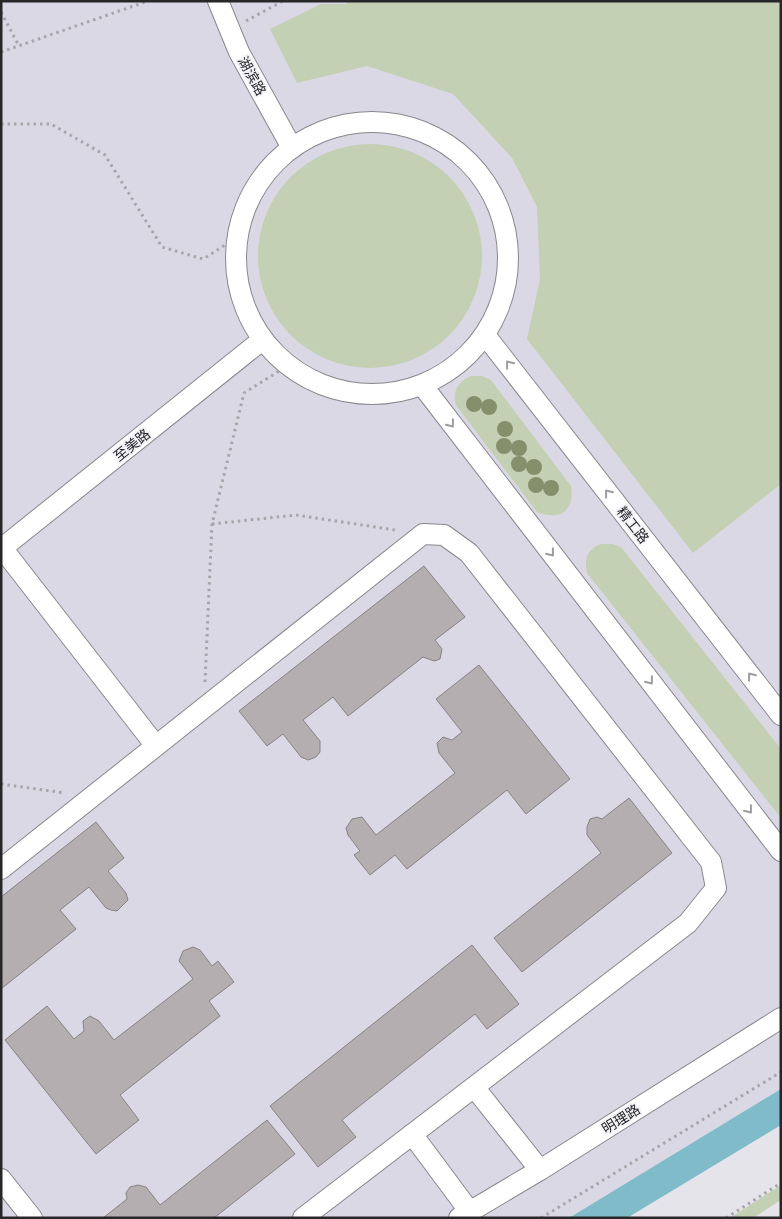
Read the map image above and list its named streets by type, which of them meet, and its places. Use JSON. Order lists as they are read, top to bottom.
{
  "streets": {
    "street": [
      "湖滨路",
      "至美路",
      "精工路",
      "明理路"
    ]
  }
}
